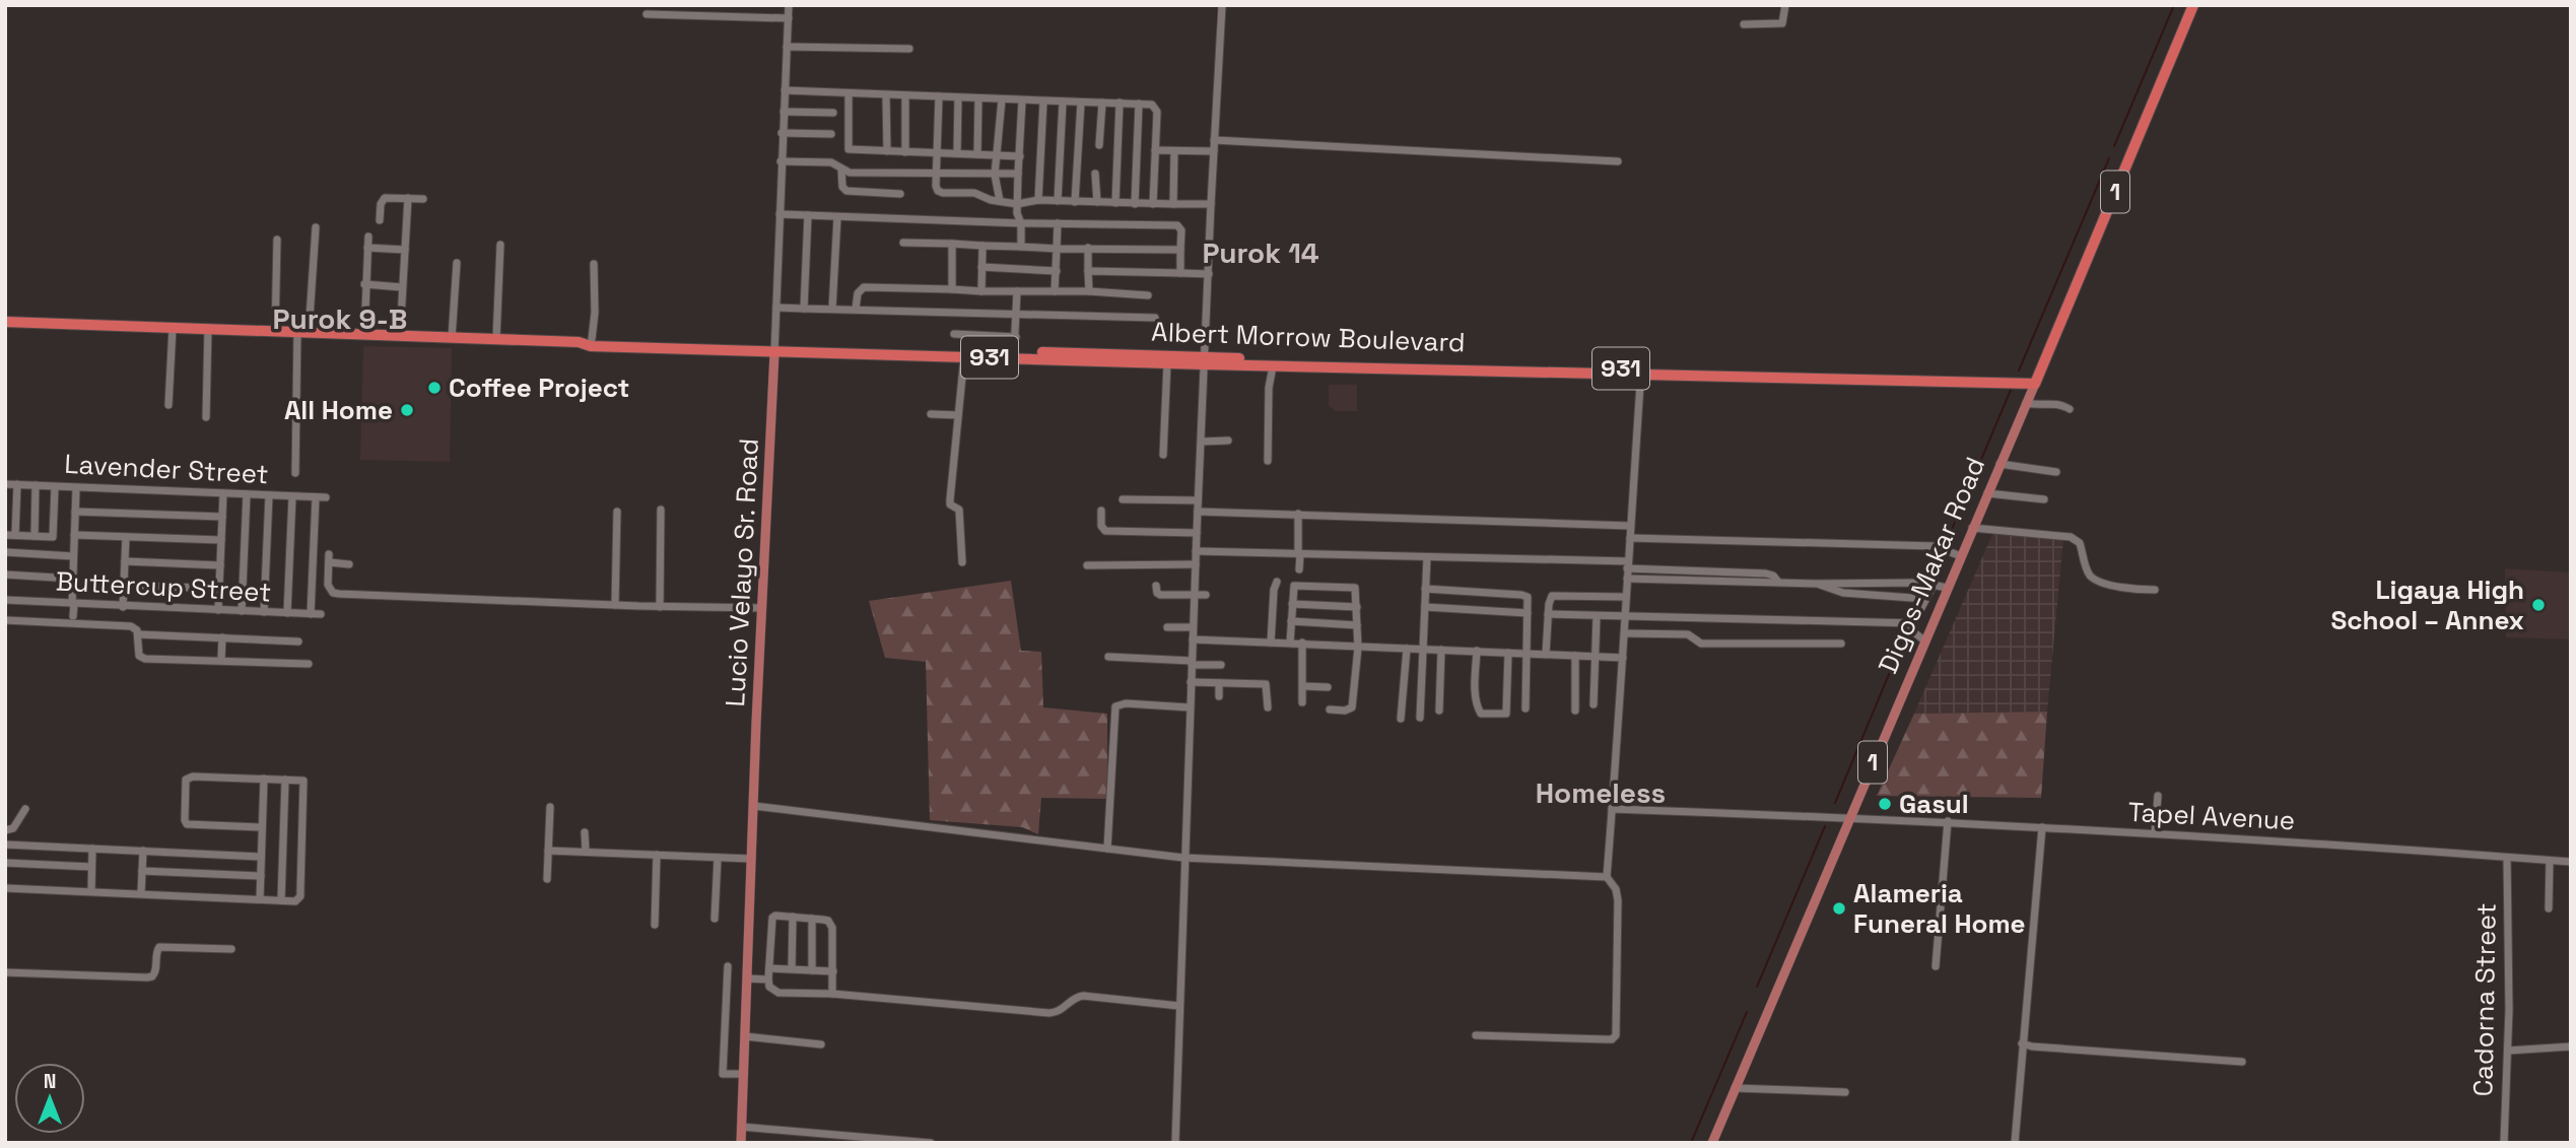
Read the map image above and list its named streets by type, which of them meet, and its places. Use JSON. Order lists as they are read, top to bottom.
{
  "streets": {
    "highway": [
      "1",
      "Albert Morrow Boulevard",
      "931",
      "Digos-Makar Road"
    ],
    "main road": ["Lucio Velayo Sr. Road"],
    "street": [
      "Lavender Street",
      "Buttercup Street",
      "Tapel Avenue",
      "Cadorna Street"
    ]
  },
  "crossings": [
    ["Albert Morrow Boulevard", "Digos-Makar Road"],
    ["Albert Morrow Boulevard", "Lucio Velayo Sr. Road"],
    ["Digos-Makar Road", "Tapel Avenue"],
    ["Tapel Avenue", "Cadorna Street"]
  ],
  "districts": ["Purok 14", "Purok 9-B", "Homeless"],
  "places": [
    "Coffee Project",
    "All Home",
    "Ligaya High School – Annex",
    "Gasul",
    "Alameria Funeral Home"
  ],
  "north": "top"
}
